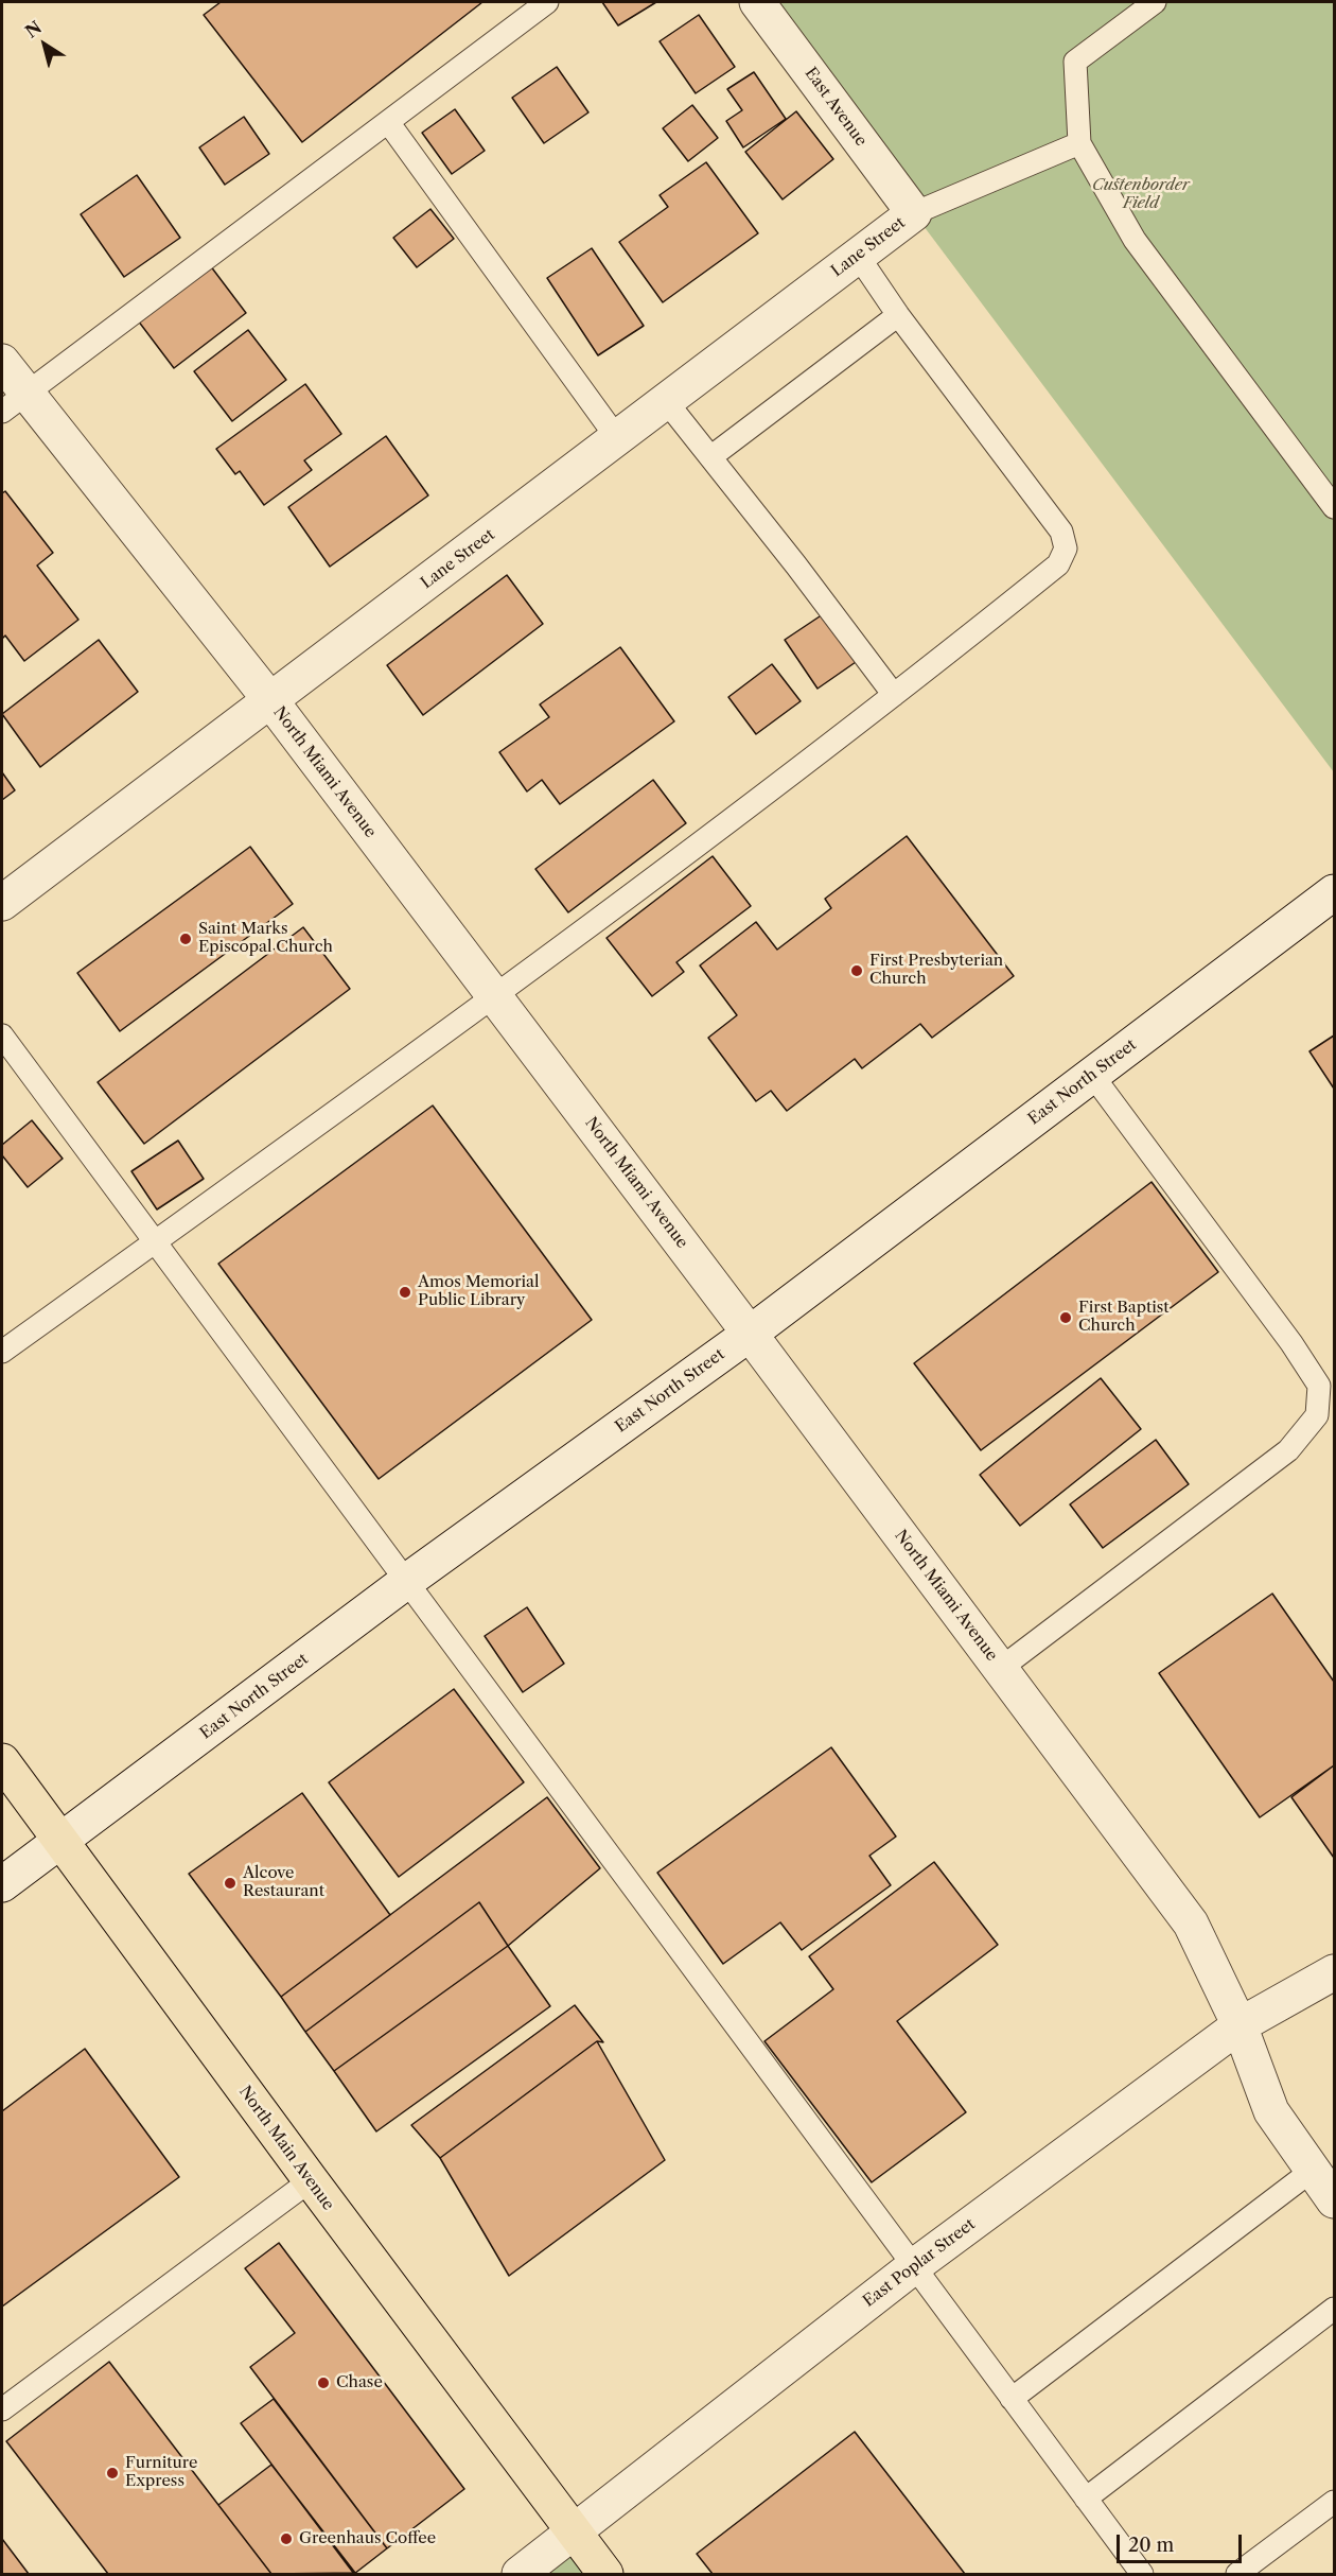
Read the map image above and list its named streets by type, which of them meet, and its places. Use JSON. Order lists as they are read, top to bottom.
{
  "streets": {
    "main road": ["North Main Avenue"],
    "street": [
      "East Avenue",
      "Lane Street",
      "North Miami Avenue",
      "East North Street",
      "East Poplar Street"
    ]
  },
  "crossings": [
    ["East Avenue", "Lane Street"],
    ["Lane Street", "North Miami Avenue"],
    ["North Miami Avenue", "East North Street"],
    ["North Miami Avenue", "East Poplar Street"],
    ["East North Street", "North Main Avenue"],
    ["North Main Avenue", "East Poplar Street"]
  ],
  "parks": ["Custenborder Field"],
  "places": [
    "Saint Marks Episcopal Church",
    "First Presbyterian Church",
    "Amos Memorial Public Library",
    "First Baptist Church",
    "Alcove Restaurant",
    "Chase",
    "Furniture Express",
    "Greenhaus Coffee"
  ],
  "scale_bar": "20 m",
  "north": "top left"
}
